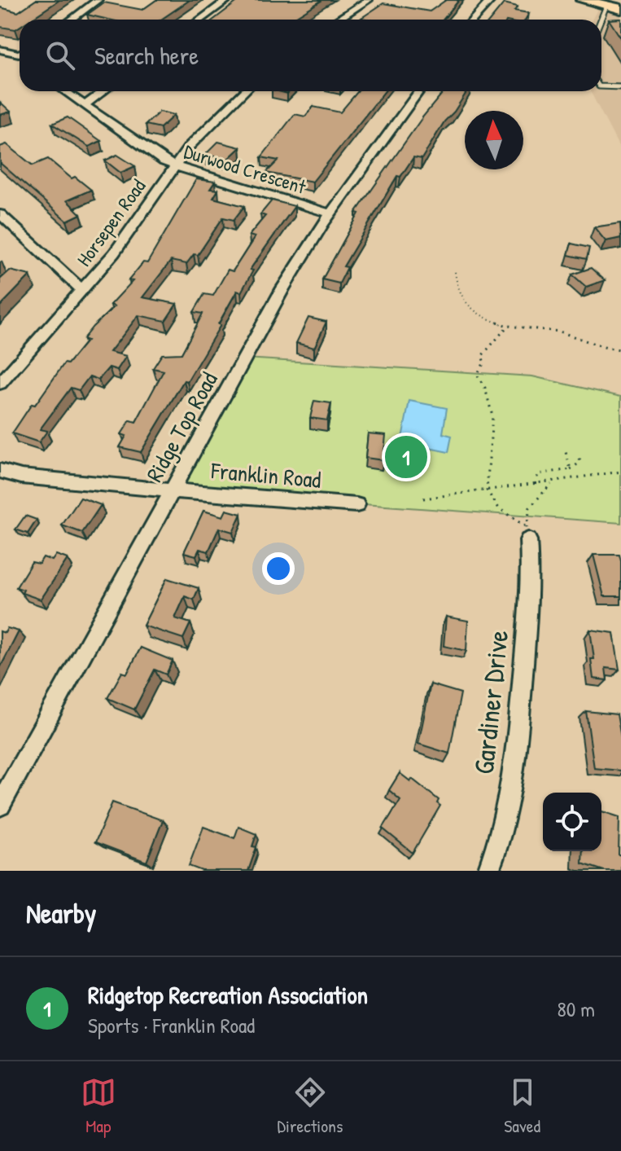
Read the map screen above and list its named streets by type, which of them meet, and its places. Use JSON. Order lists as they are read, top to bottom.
{
  "streets": {
    "street": [
      "Durwood Crescent",
      "Horsepen Road",
      "Ridge Top Road",
      "Franklin Road",
      "Gardiner Drive"
    ]
  },
  "crossings": [
    ["Durwood Crescent", "Horsepen Road"],
    ["Durwood Crescent", "Ridge Top Road"],
    ["Ridge Top Road", "Franklin Road"]
  ],
  "north": "top",
  "page": {
    "search": "Search here",
    "pins": "1",
    "heading": "Nearby",
    "list": [
      {
        "mark": "1",
        "name": "Ridgetop Recreation Association",
        "note": "Sports · Franklin Road",
        "value": "80 m"
      }
    ],
    "nav": ["Map", "Directions", "Saved"]
  }
}
